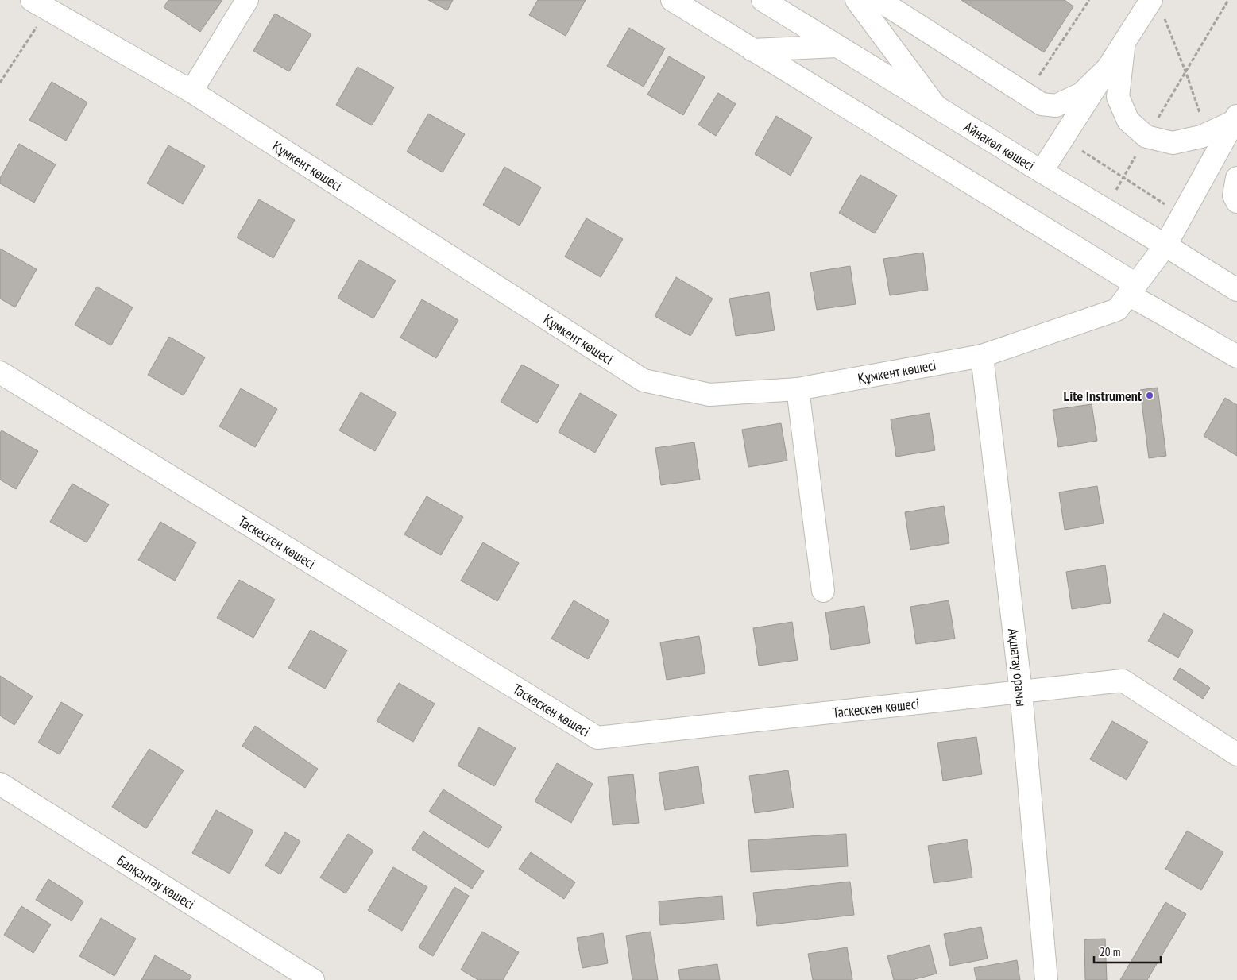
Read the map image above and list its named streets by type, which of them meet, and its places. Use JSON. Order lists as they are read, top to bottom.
{
  "streets": {
    "street": [
      "Айнакөл көшесі",
      "Құмкент көшесі",
      "Таскескен көшесі",
      "Ақшатау орамы",
      "Балқантау көшесі"
    ]
  },
  "crossings": [
    ["Айнакөл көшесі", "Құмкент көшесі"],
    ["Құмкент көшесі", "Ақшатау орамы"],
    ["Таскескен көшесі", "Ақшатау орамы"]
  ],
  "places": ["Lite Instrument"],
  "scale_bar": "20 m"
}
